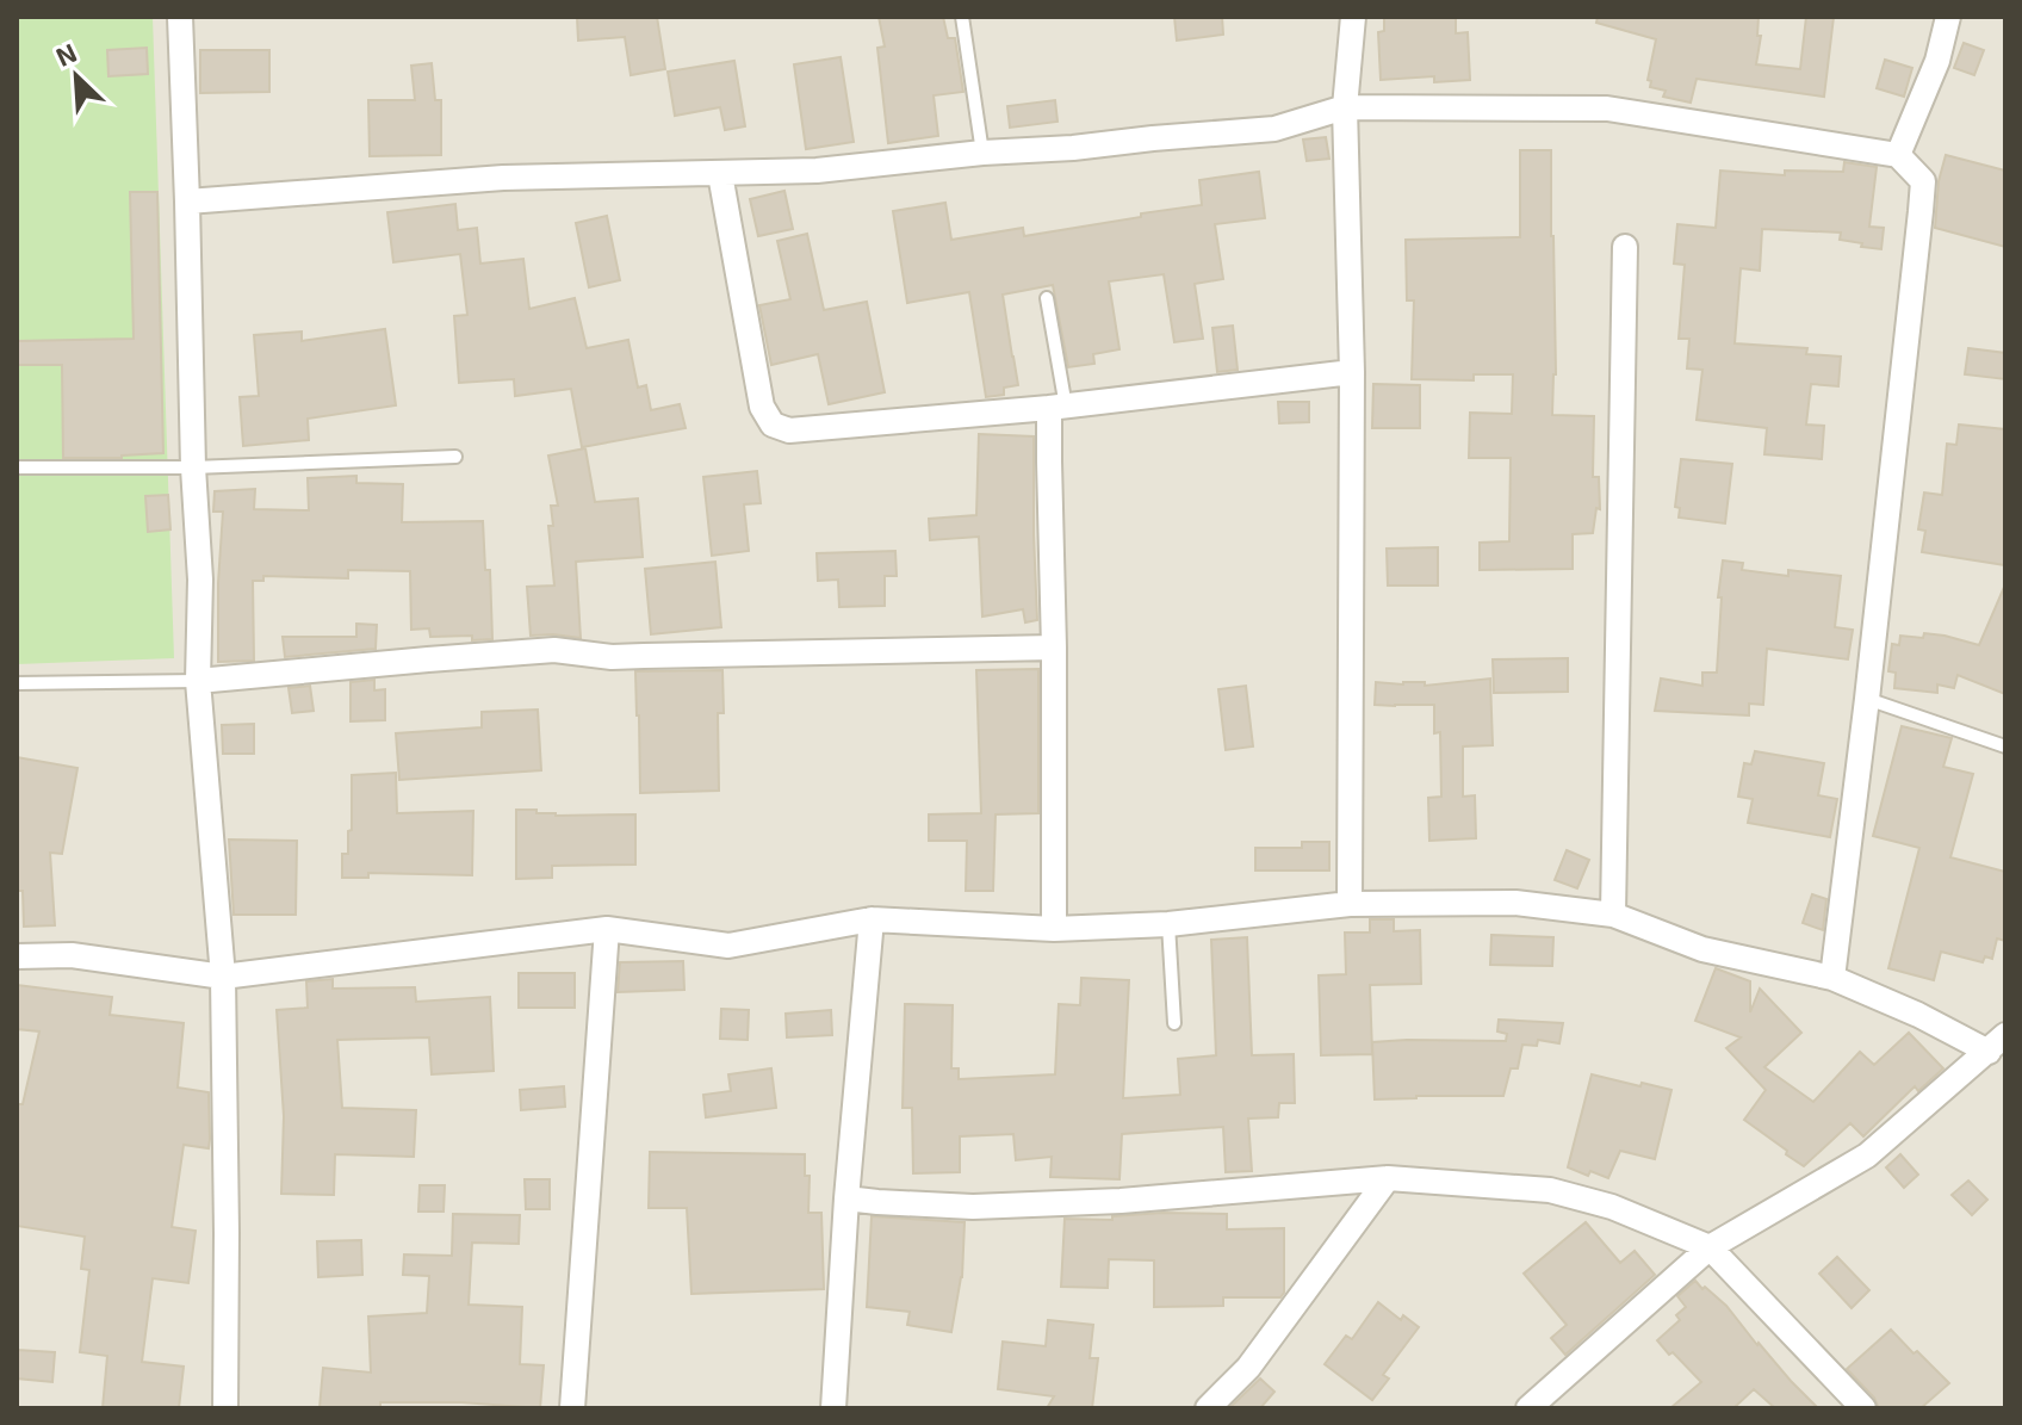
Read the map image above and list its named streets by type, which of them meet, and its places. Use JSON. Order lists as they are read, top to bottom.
{
  "north": "top left"
}
